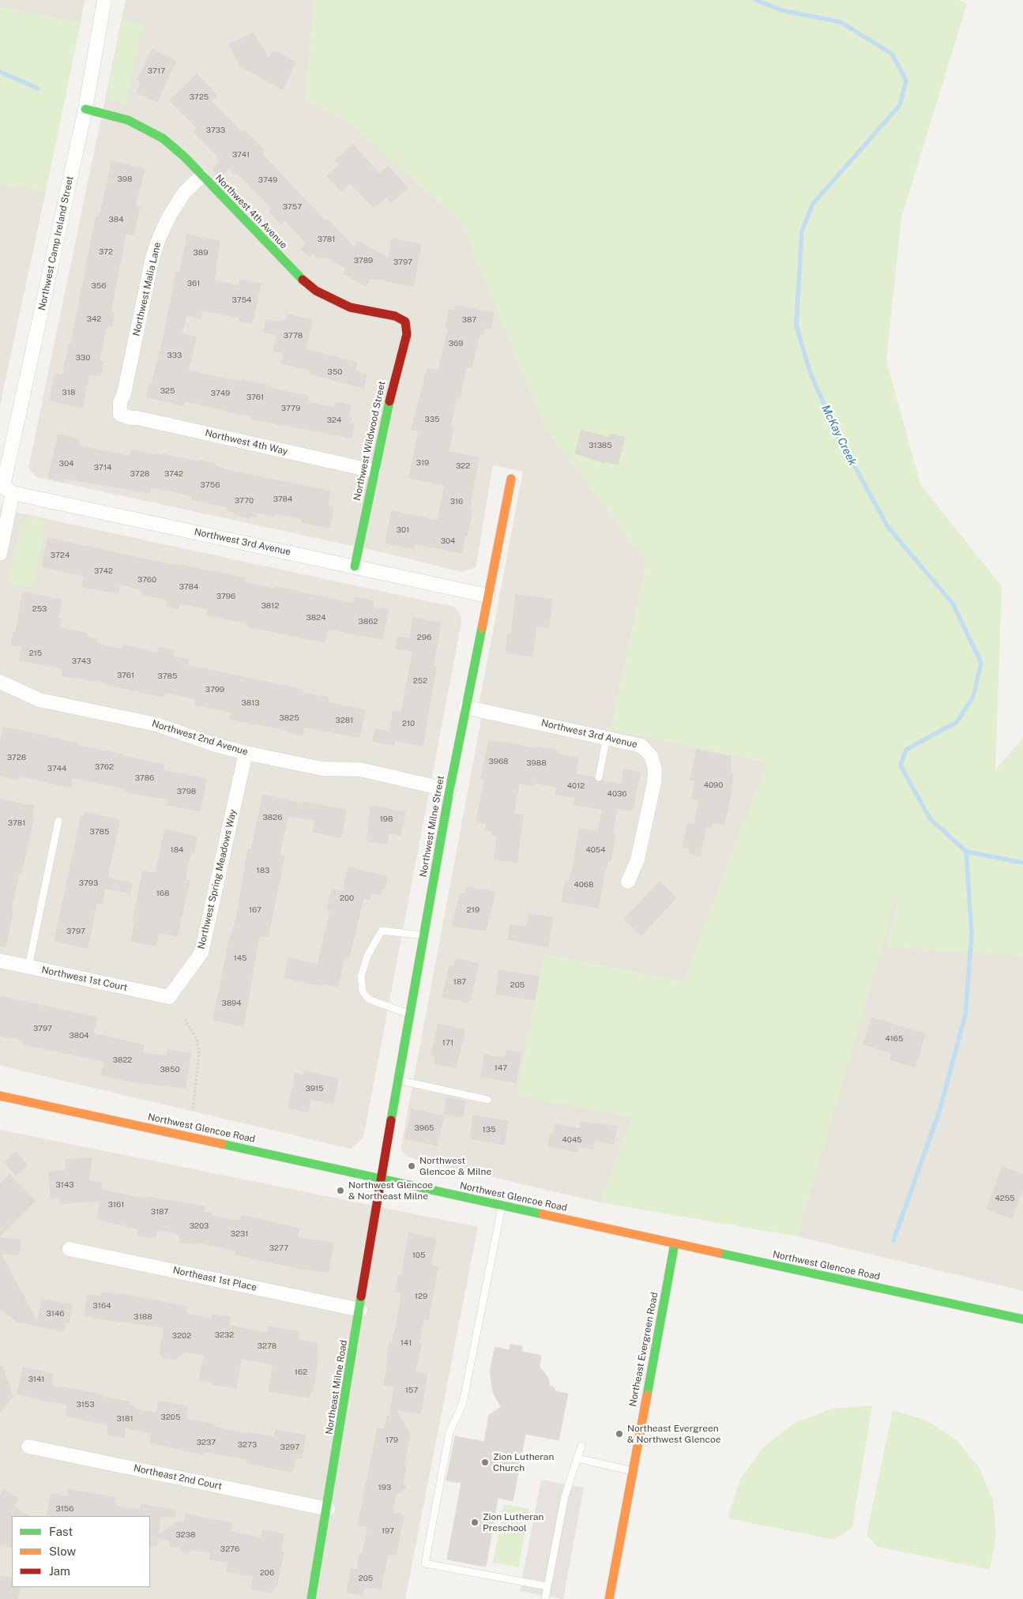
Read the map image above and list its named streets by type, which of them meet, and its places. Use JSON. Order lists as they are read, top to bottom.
{
  "streets": {
    "street": [
      "Northwest 4th Avenue",
      "Northwest Camp Ireland Street",
      "Northwest Malia Lane",
      "Northwest Wildwood Street",
      "Northwest 4th Way",
      "Northwest 3rd Avenue",
      "Northwest 2nd Avenue",
      "Northwest Milne Street",
      "Northwest Spring Meadows Way",
      "Northwest 1st Court",
      "Northwest Glencoe Road",
      "Northeast 1st Place",
      "Northeast Evergreen Road",
      "Northeast Milne Road",
      "Northeast 2nd Court"
    ]
  },
  "crossings": [
    ["Northwest 4th Avenue", "Northwest Camp Ireland Street"],
    ["Northwest 4th Avenue", "Northwest Malia Lane"],
    ["Northwest 4th Avenue", "Northwest Wildwood Street"],
    ["Northwest Camp Ireland Street", "Northwest 3rd Avenue"],
    ["Northwest Malia Lane", "Northwest 4th Way"],
    ["Northwest Wildwood Street", "Northwest 4th Way"],
    ["Northwest Wildwood Street", "Northwest 3rd Avenue"],
    ["Northwest 3rd Avenue", "Northwest Milne Street"],
    ["Northwest 2nd Avenue", "Northwest Milne Street"],
    ["Northwest 2nd Avenue", "Northwest Spring Meadows Way"],
    ["Northwest Milne Street", "Northwest Glencoe Road"],
    ["Northwest Milne Street", "Northeast Milne Road"],
    ["Northwest Spring Meadows Way", "Northwest 1st Court"],
    ["Northwest Glencoe Road", "Northeast Evergreen Road"],
    ["Northwest Glencoe Road", "Northeast Milne Road"],
    ["Northeast 1st Place", "Northeast Milne Road"],
    ["Northeast Milne Road", "Northeast 2nd Court"]
  ],
  "water": ["McKay Creek"],
  "places": [
    "Northwest Glencoe & Milne",
    "Northwest Glencoe & Northeast Milne",
    "Northeast Evergreen & Northwest Glencoe",
    "Zion Lutheran Church",
    "Zion Lutheran Preschool"
  ],
  "house_numbers": [
    "3717",
    "3725",
    "3733",
    "3741",
    "398",
    "3749",
    "3757",
    "384",
    "3781",
    "372",
    "389",
    "3789",
    "3797",
    "361",
    "356",
    "3754",
    "342",
    "387",
    "3778",
    "369",
    "333",
    "330",
    "350",
    "325",
    "318",
    "3749",
    "3761",
    "3779",
    "335",
    "324",
    "31385",
    "319",
    "304",
    "322",
    "3714",
    "3728",
    "3742",
    "3756",
    "3784",
    "3770",
    "316",
    "301",
    "304",
    "3724",
    "3742",
    "3760",
    "3784",
    "3796",
    "3812",
    "253",
    "3824",
    "3862",
    "296",
    "215",
    "3743",
    "3761",
    "3785",
    "252",
    "3799",
    "3813",
    "3825",
    "3281",
    "210",
    "3728",
    "3968",
    "3988",
    "3762",
    "3744",
    "3786",
    "4090",
    "4012",
    "3798",
    "4036",
    "3826",
    "198",
    "3781",
    "3785",
    "184",
    "4054",
    "183",
    "3793",
    "4068",
    "168",
    "200",
    "167",
    "219",
    "3797",
    "145",
    "187",
    "205",
    "3894",
    "3797",
    "3804",
    "4165",
    "171",
    "3822",
    "147",
    "3850",
    "3915",
    "3965",
    "135",
    "4045",
    "3143",
    "4255",
    "3161",
    "3187",
    "3203",
    "3231",
    "3277",
    "105",
    "129",
    "3164",
    "3146",
    "3188",
    "3232",
    "3202",
    "141",
    "3278",
    "162",
    "3141",
    "157",
    "3153",
    "3205",
    "3181",
    "179",
    "3237",
    "3273",
    "3297",
    "193",
    "3156",
    "197",
    "3238",
    "3276",
    "206",
    "205"
  ],
  "legend": ["Fast", "Slow", "Jam"]
}
